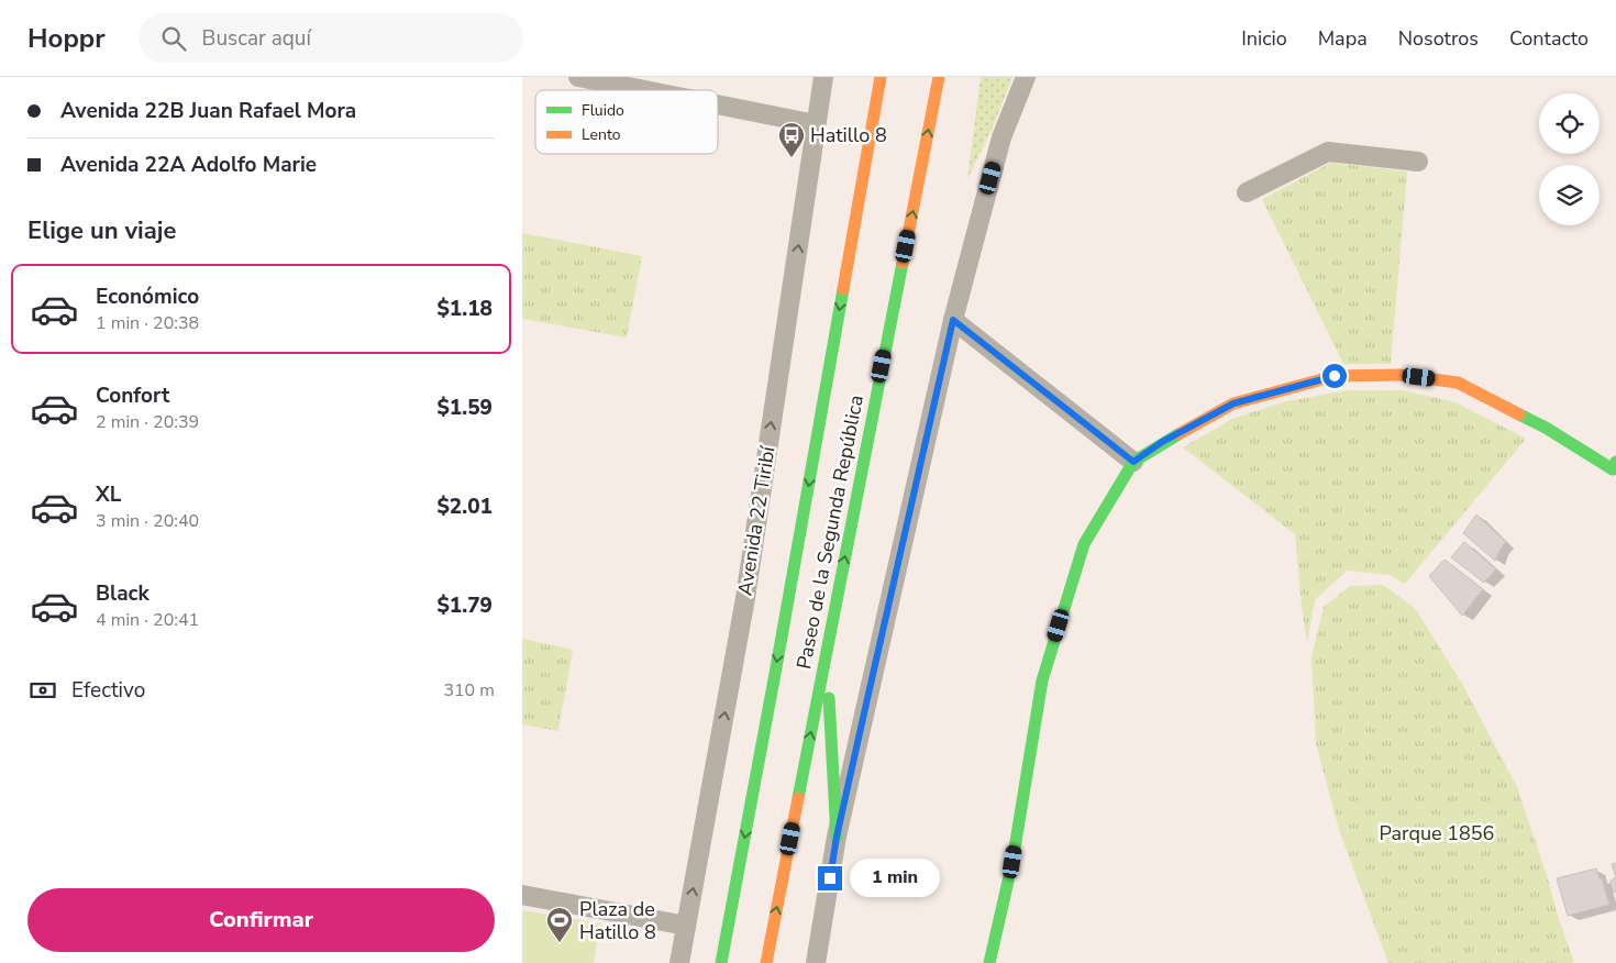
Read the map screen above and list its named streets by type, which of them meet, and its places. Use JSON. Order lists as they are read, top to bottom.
{
  "streets": {
    "main road": ["Paseo de la Segunda República"],
    "street": ["Avenida 22 Tiribí"]
  },
  "parks": ["Parque 1856"],
  "places": {
    "bus stop": ["Hatillo 8"],
    "sports": ["Plaza de Hatillo 8"]
  },
  "legend": ["Fluido", "Lento"],
  "page": {
    "header": "Hoppr",
    "search": "Buscar aquí",
    "nav": [
      "Inicio",
      "Mapa",
      "Nosotros",
      "Contacto"
    ],
    "banner": ["Avenida 22B Juan Rafael Mora", "Avenida 22A Adolfo Marie"],
    "heading": "Elige un viaje",
    "list": [
      {
        "name": "Económico",
        "note": "1 min · 20:38",
        "value": "$1.18"
      },
      {
        "name": "Confort",
        "note": "2 min · 20:39",
        "value": "$1.59"
      },
      {
        "name": "XL",
        "note": "3 min · 20:40",
        "value": "$2.01"
      },
      {
        "name": "Black",
        "note": "4 min · 20:41",
        "value": "$1.79"
      }
    ],
    "pay": ["Efectivo", "310 m"],
    "bubble": "1 min",
    "buttons": "Confirmar"
  }
}
